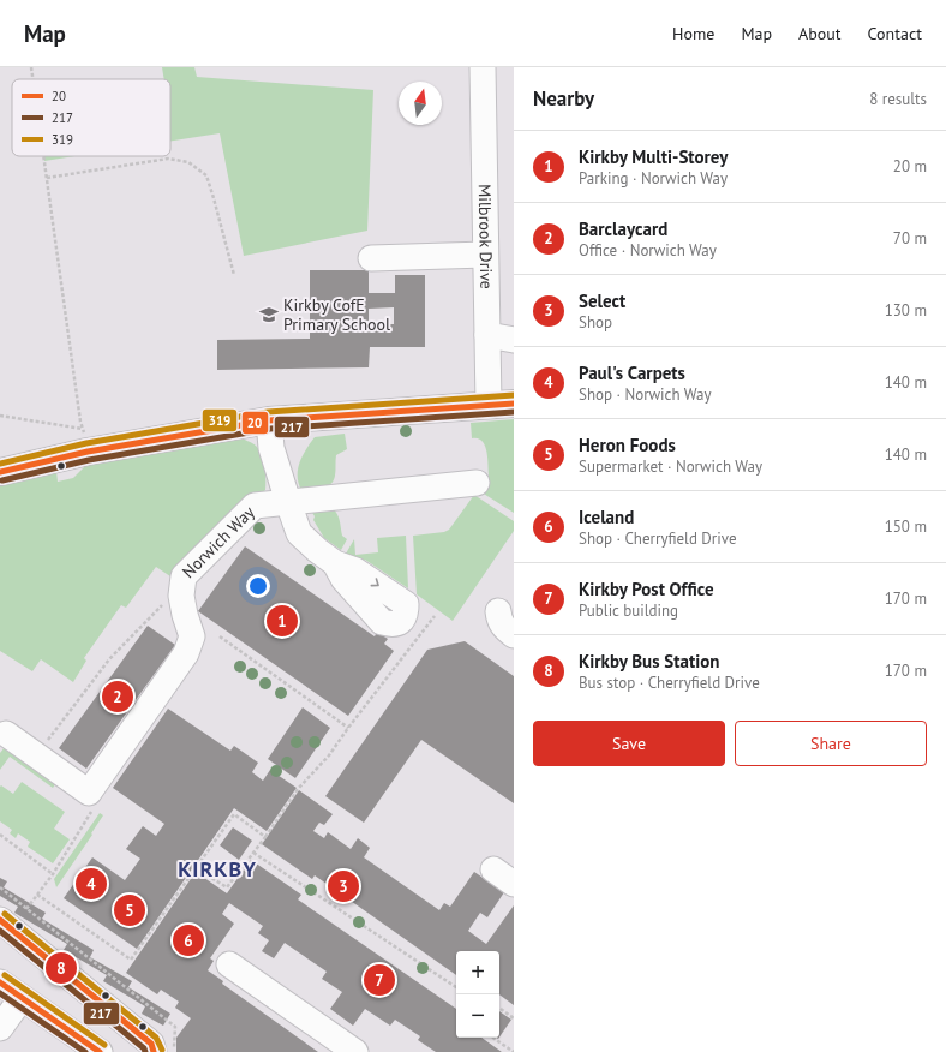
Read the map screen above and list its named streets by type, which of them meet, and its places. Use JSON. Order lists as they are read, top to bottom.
{
  "streets": {
    "street": ["Milbrook Drive", "Norwich Way"]
  },
  "districts": ["KIRKBY"],
  "places": {
    "school or university": ["Kirkby CofE Primary School"]
  },
  "lines": ["transit line 319", "transit line 20", "transit line 217"],
  "legend": ["20", "217", "319"],
  "north": "top",
  "page": {
    "header": "Map",
    "nav": [
      "Home",
      "Map",
      "About",
      "Contact"
    ],
    "heading": ["Nearby", "8 results"],
    "list": [
      {
        "mark": "1",
        "name": "Kirkby Multi-Storey",
        "note": "Parking · Norwich Way",
        "value": "20 m"
      },
      {
        "mark": "2",
        "name": "Barclaycard",
        "note": "Office · Norwich Way",
        "value": "70 m"
      },
      {
        "mark": "3",
        "name": "Select",
        "note": "Shop",
        "value": "130 m"
      },
      {
        "mark": "4",
        "name": "Paul's Carpets",
        "note": "Shop · Norwich Way",
        "value": "140 m"
      },
      {
        "mark": "5",
        "name": "Heron Foods",
        "note": "Supermarket · Norwich Way",
        "value": "140 m"
      },
      {
        "mark": "6",
        "name": "Iceland",
        "note": "Shop · Cherryfield Drive",
        "value": "150 m"
      },
      {
        "mark": "7",
        "name": "Kirkby Post Office",
        "note": "Public building",
        "value": "170 m"
      },
      {
        "mark": "8",
        "name": "Kirkby Bus Station",
        "note": "Bus stop · Cherryfield Drive",
        "value": "170 m"
      }
    ],
    "pins": [
      "1",
      "2",
      "4",
      "3",
      "5",
      "6",
      "8",
      "7"
    ],
    "buttons": ["Save", "Share"],
    "map_buttons": ["+", "−"]
  }
}
